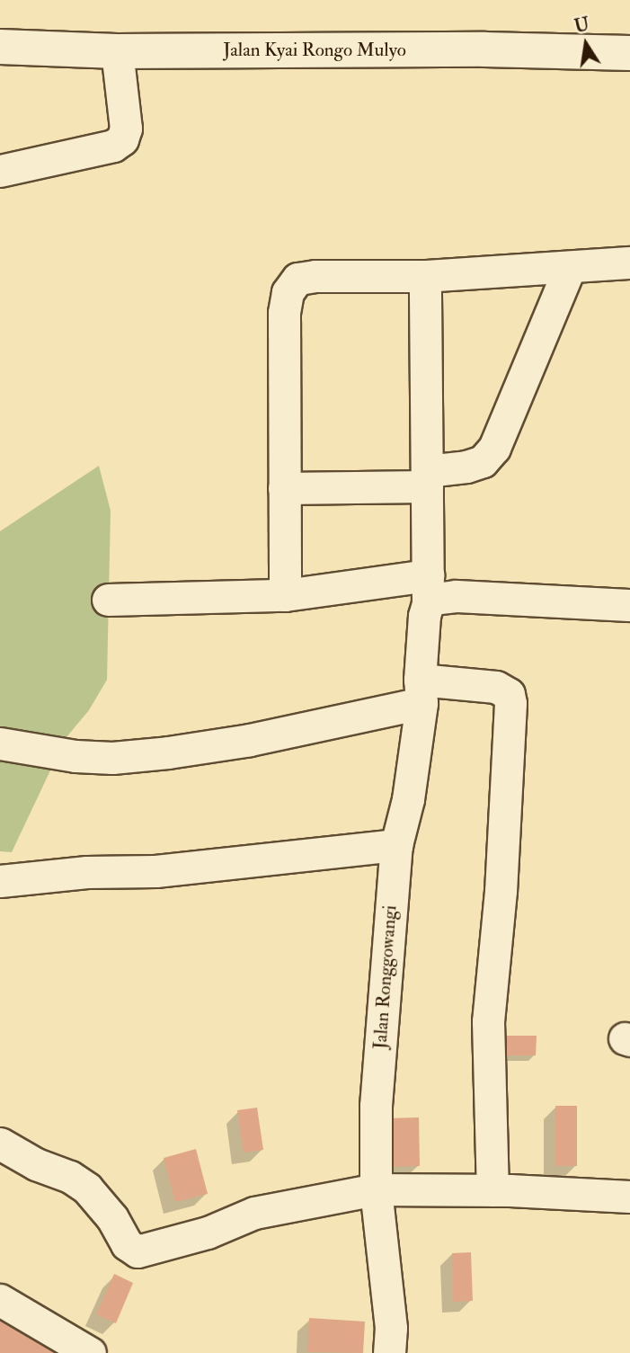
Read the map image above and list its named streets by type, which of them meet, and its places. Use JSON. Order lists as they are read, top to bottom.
{
  "streets": {
    "street": ["Jalan Kyai Rongo Mulyo", "Jalan Ronggowangi"]
  },
  "north": "top"
}
